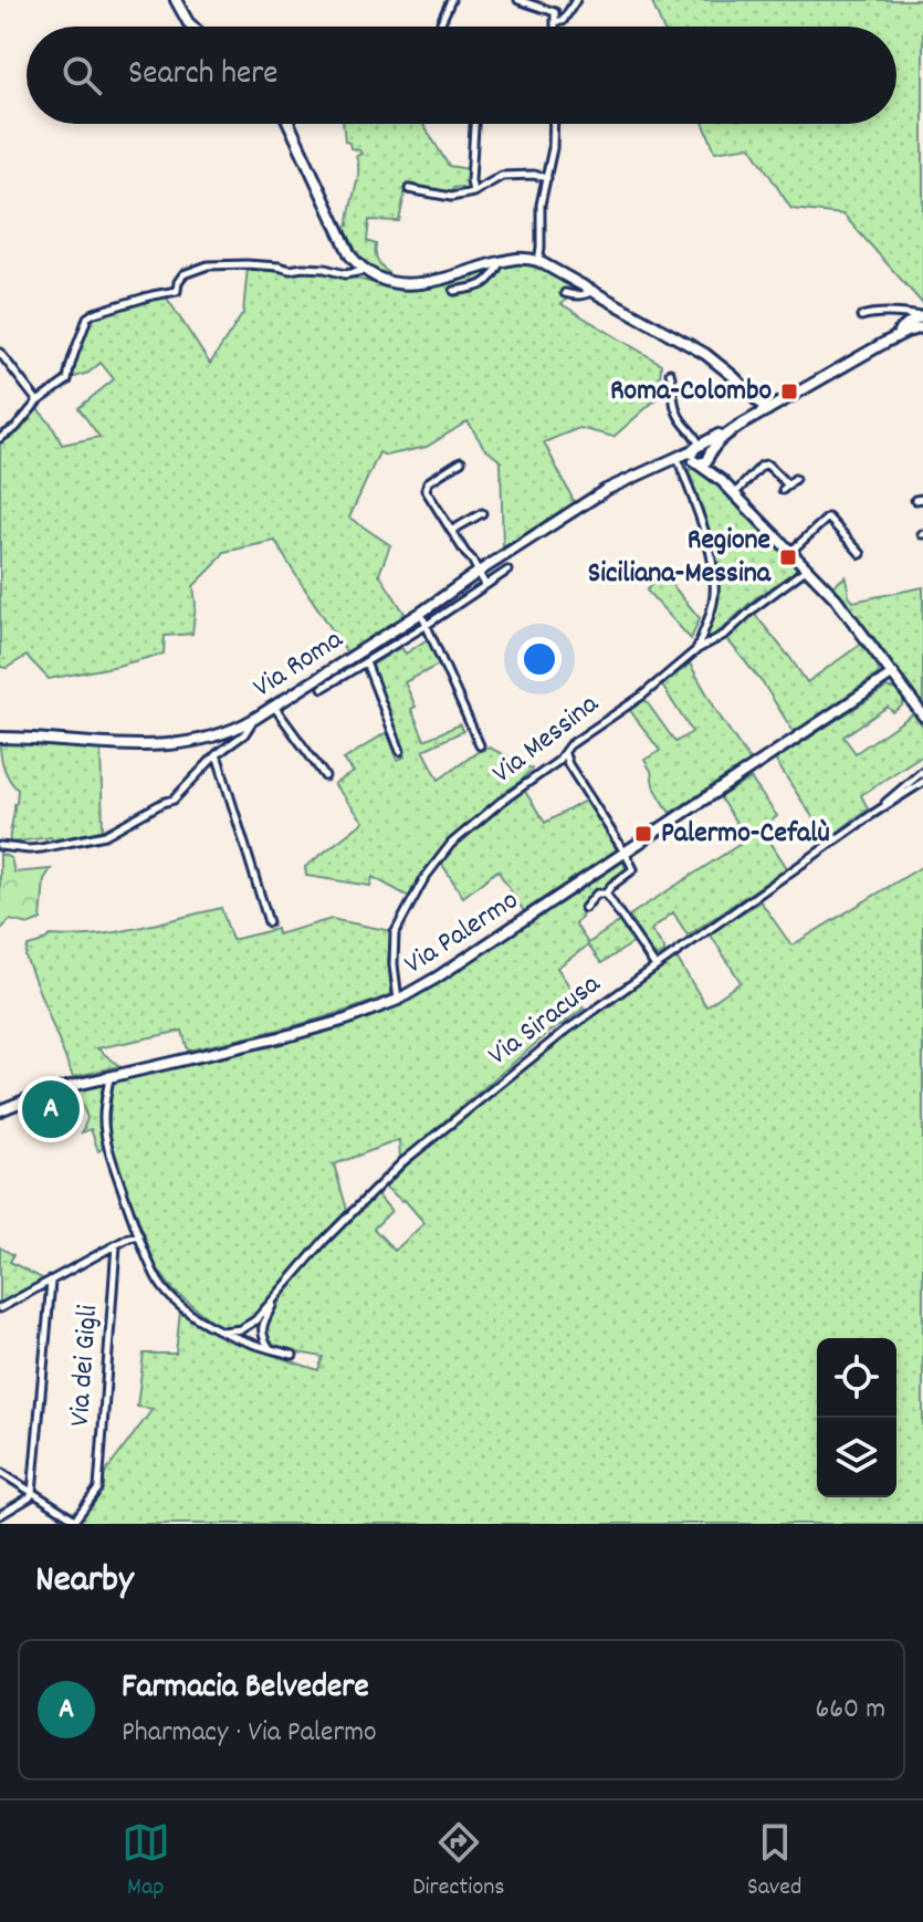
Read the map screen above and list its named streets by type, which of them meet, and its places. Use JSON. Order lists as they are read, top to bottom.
{
  "streets": {
    "street": [
      "Via Roma",
      "Via Messina",
      "Via Palermo",
      "Via Siracusa",
      "Via dei Gigli"
    ]
  },
  "crossings": [
    ["Via Messina", "Via Palermo"]
  ],
  "places": {
    "transit": ["Roma-Colombo", "Regione Siciliana-Messina", "Palermo-Cefalù"]
  },
  "page": {
    "search": "Search here",
    "pins": "A",
    "heading": "Nearby",
    "list": [
      {
        "mark": "A",
        "name": "Farmacia Belvedere",
        "note": "Pharmacy · Via Palermo",
        "value": "660 m"
      }
    ],
    "nav": ["Map", "Directions", "Saved"]
  }
}
